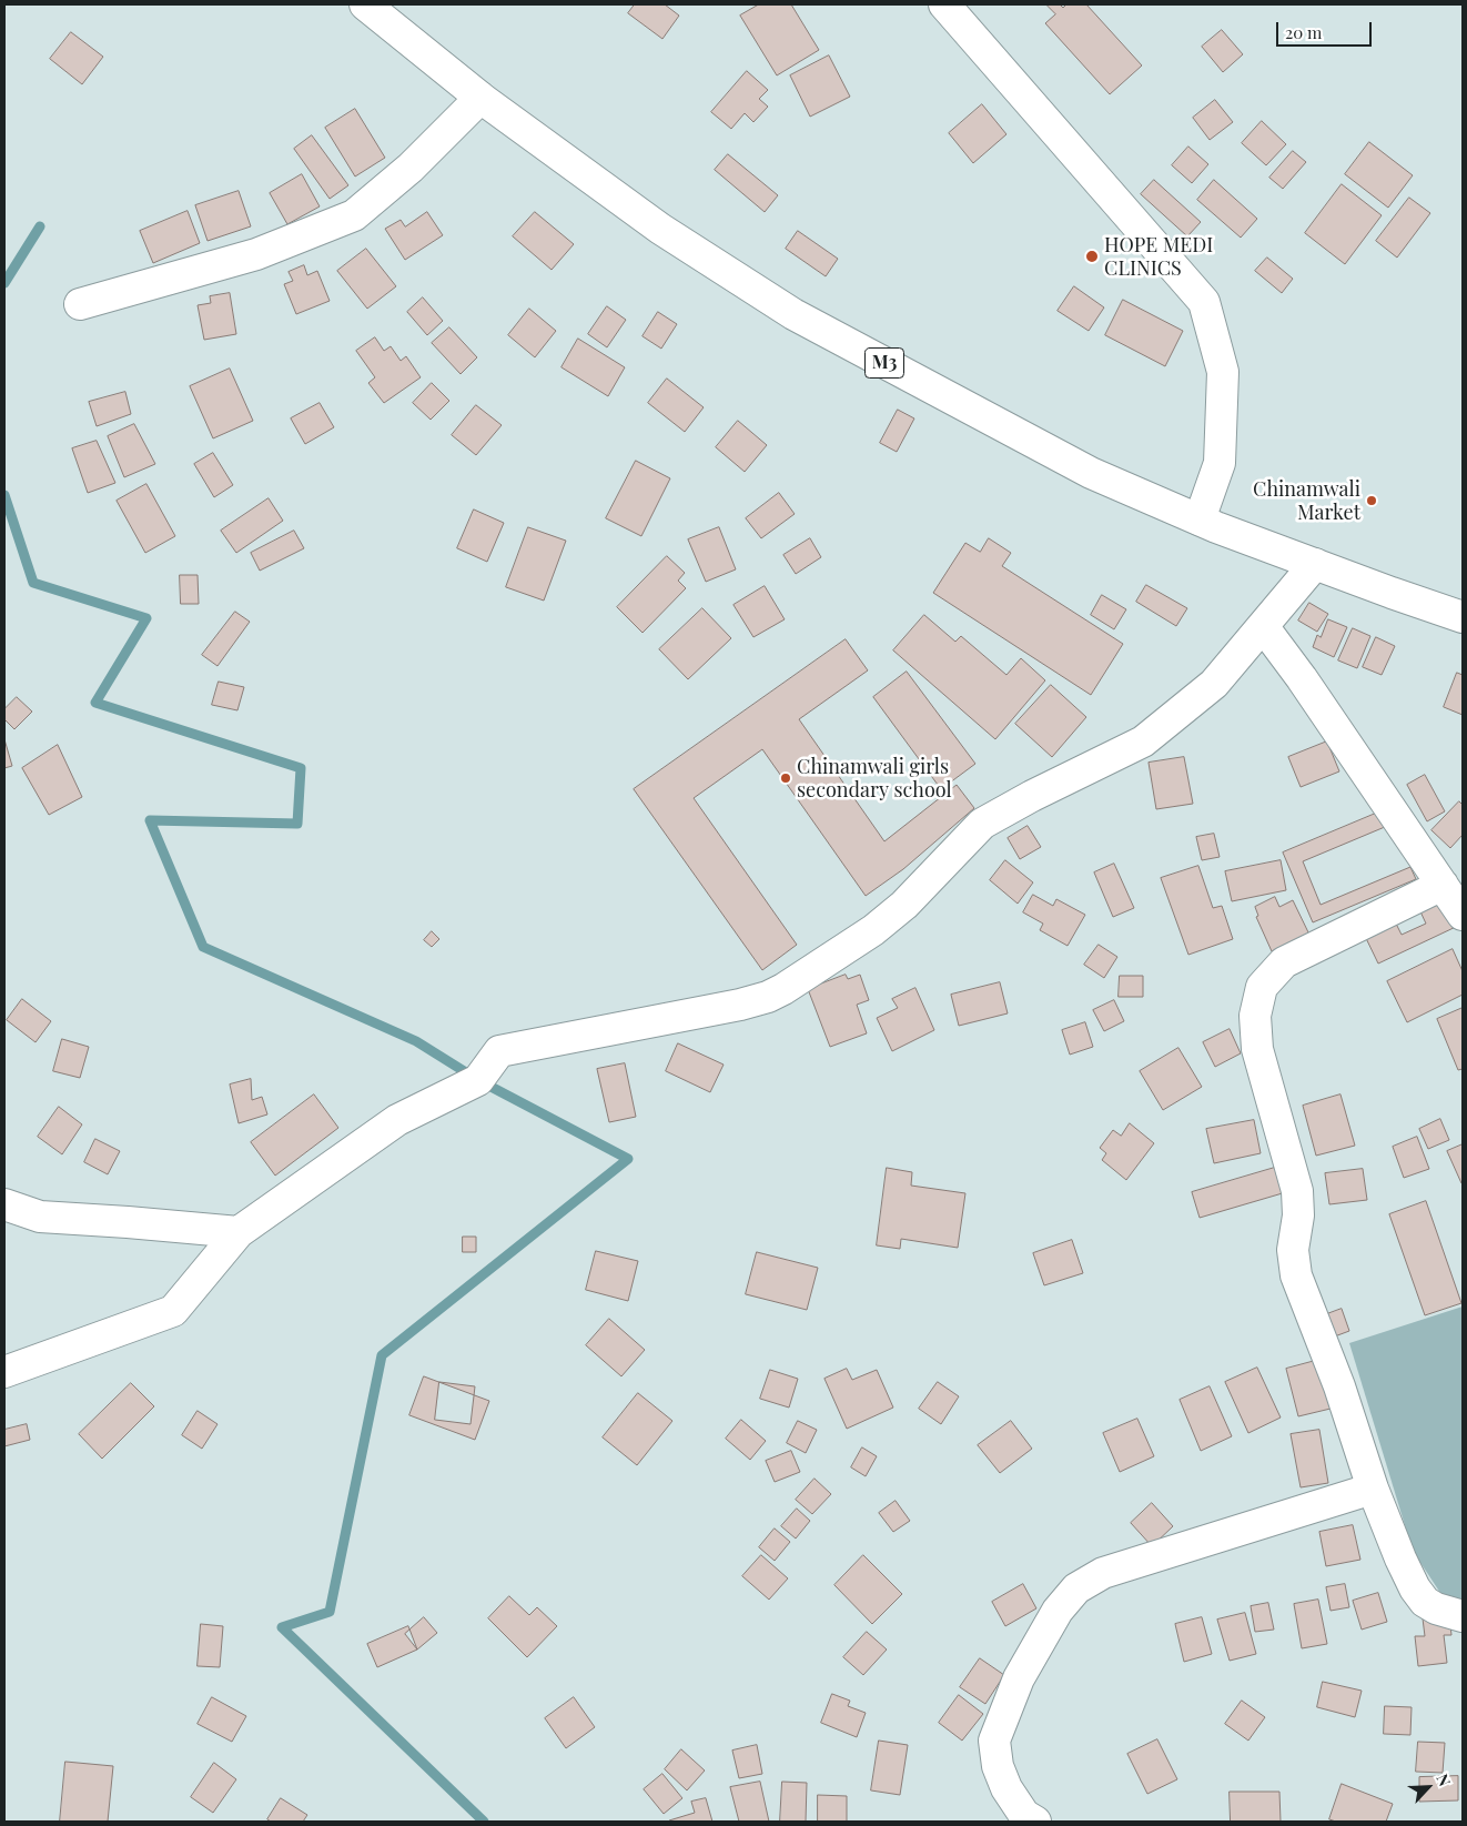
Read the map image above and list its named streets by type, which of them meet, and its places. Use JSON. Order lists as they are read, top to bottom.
{
  "streets": {
    "main road": ["M3"]
  },
  "places": ["HOPE MEDI CLINICS", "Chinamwali Market", "Chinamwali girls secondary school"],
  "scale_bar": "20 m",
  "north": "top right"
}
